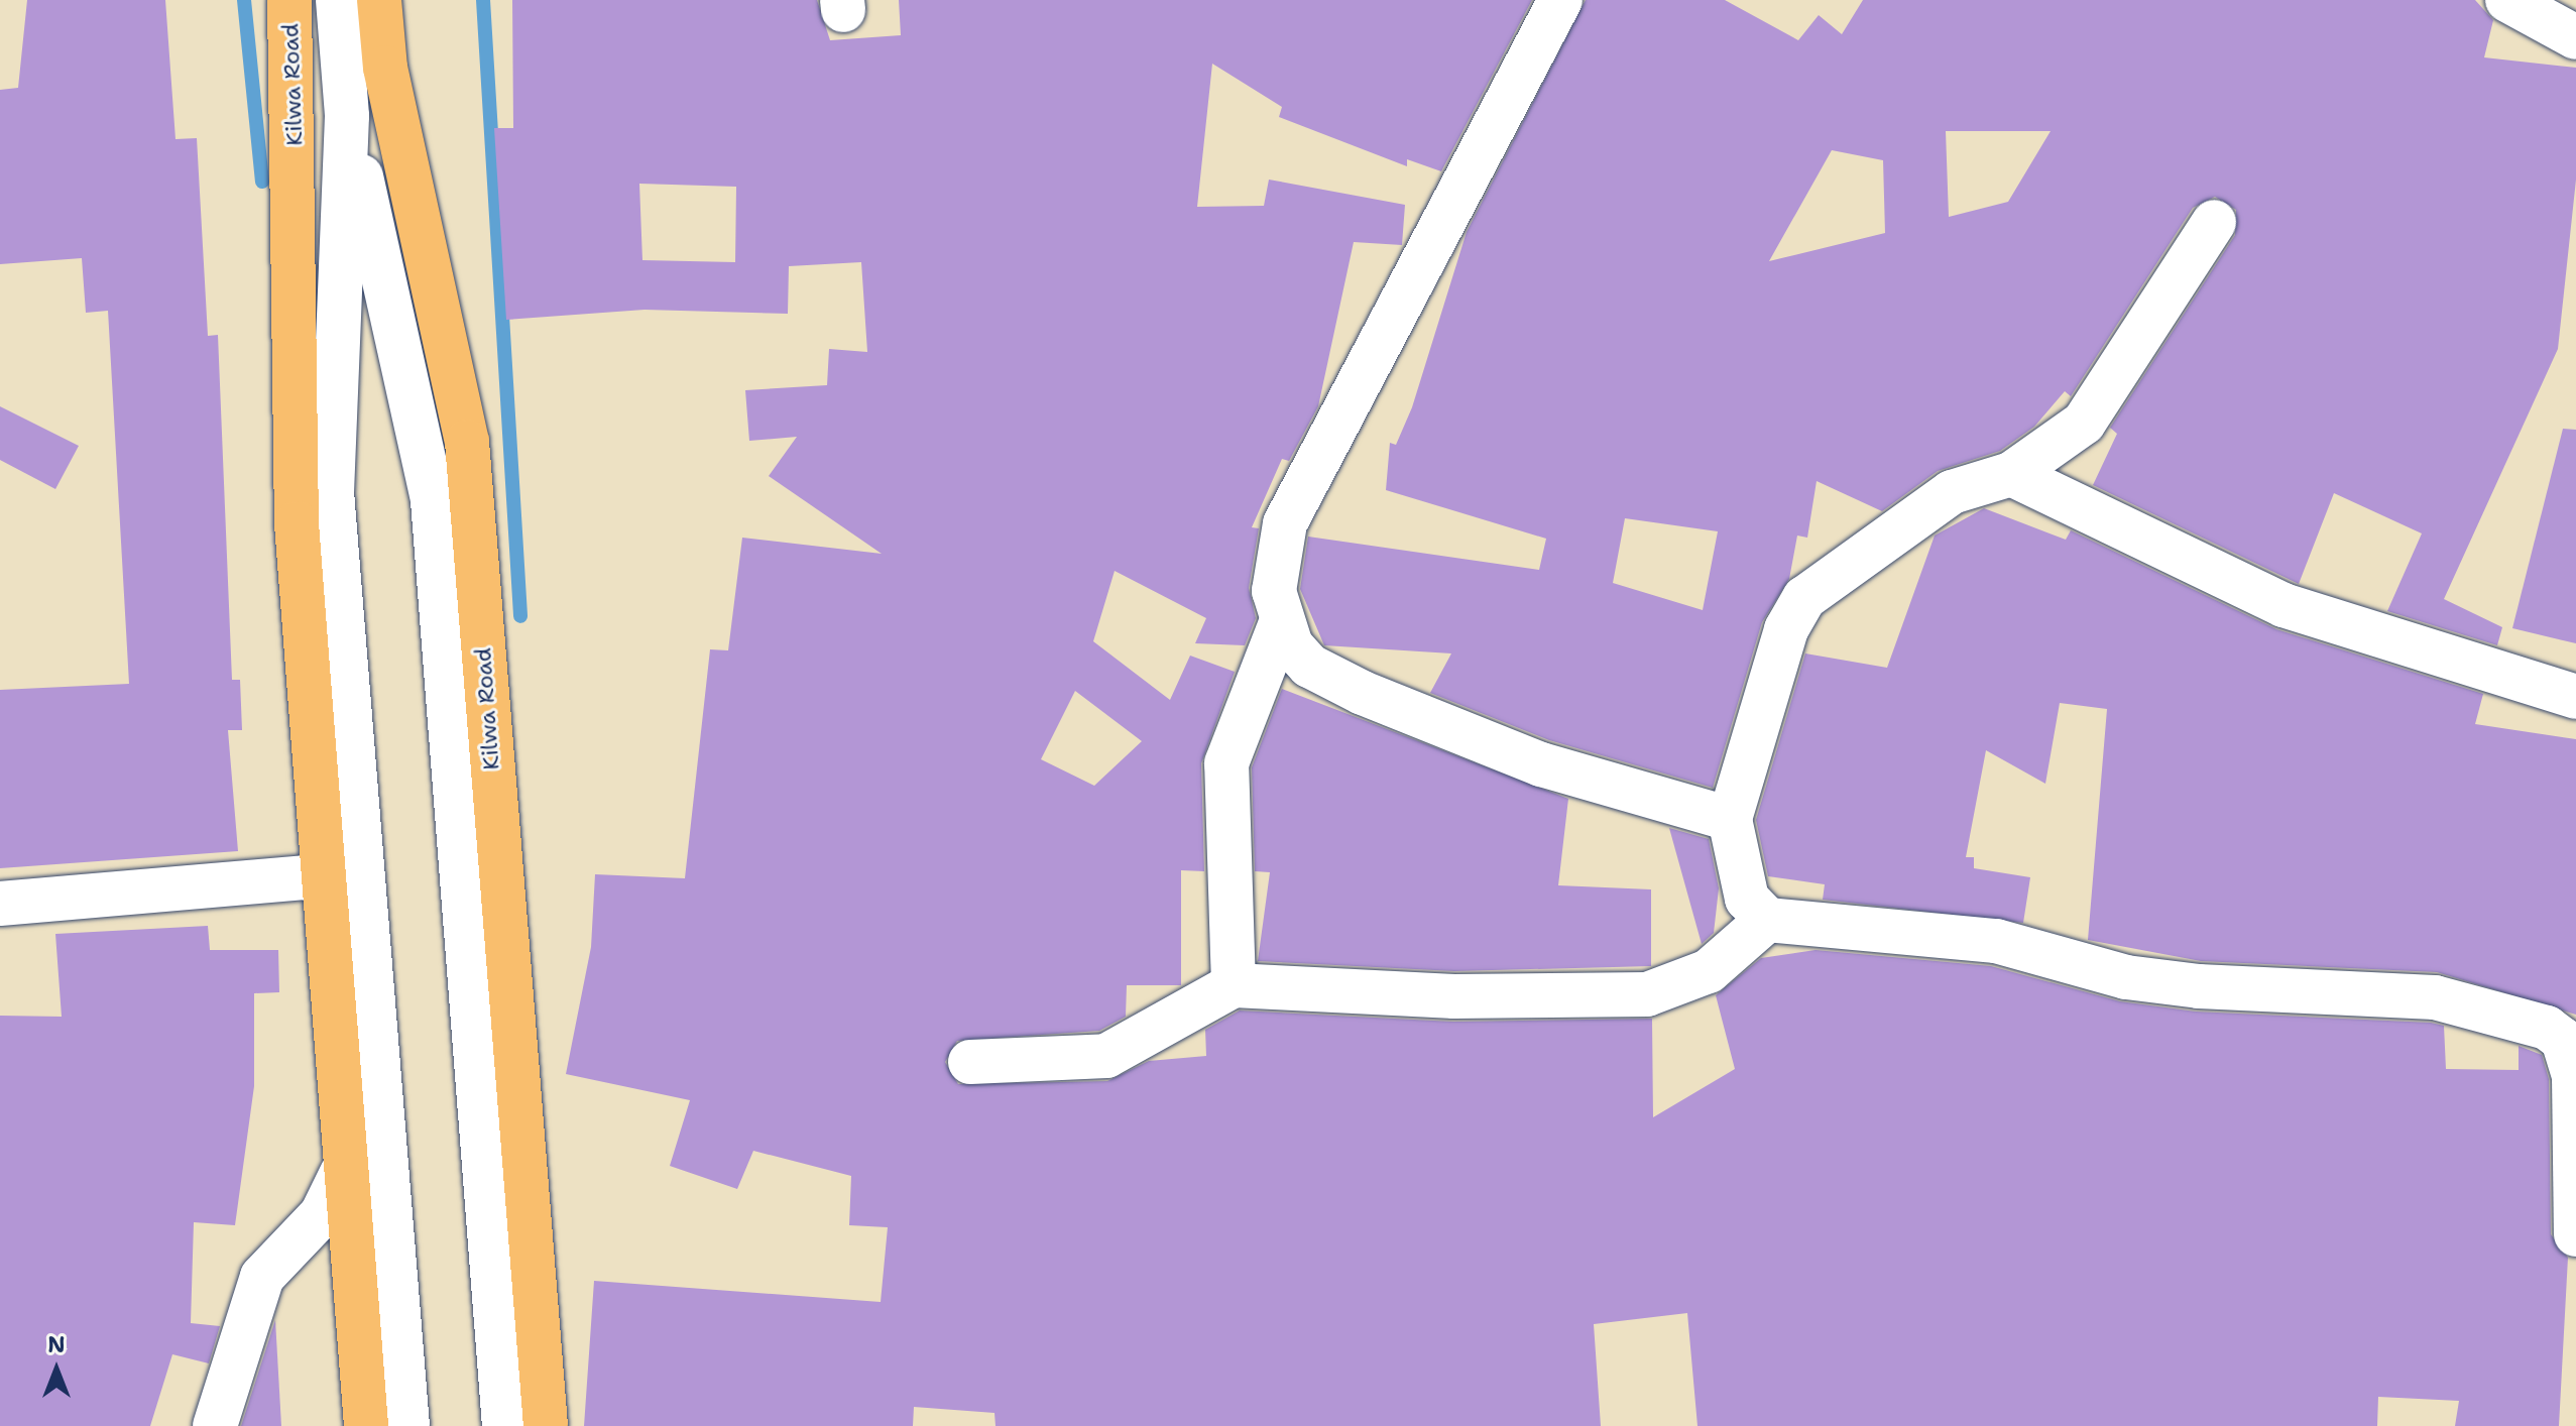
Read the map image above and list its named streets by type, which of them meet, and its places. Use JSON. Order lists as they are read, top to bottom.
{
  "streets": {
    "highway": ["Kilwa Road"]
  },
  "north": "top"
}
